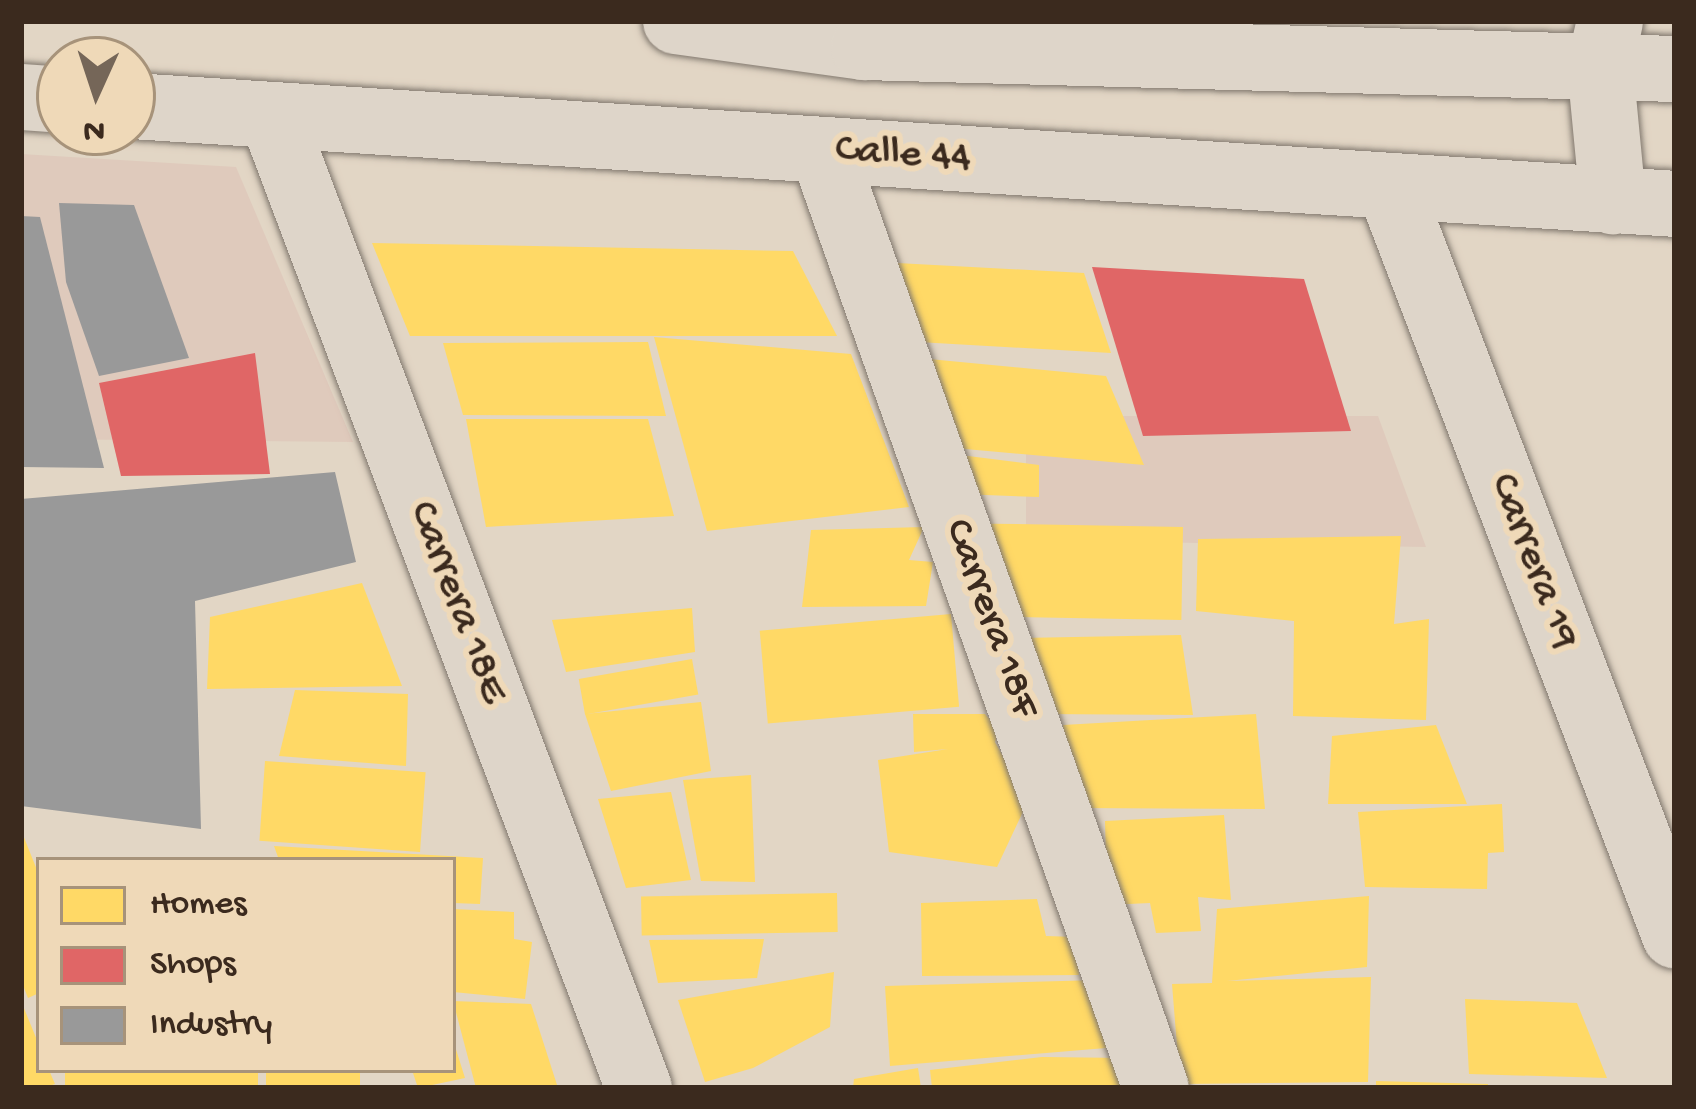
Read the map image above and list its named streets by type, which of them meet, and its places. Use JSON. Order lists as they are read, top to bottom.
{
  "streets": {
    "street": [
      "Calle 44",
      "Carrera 19",
      "Carrera 18E",
      "Carrera 18F"
    ]
  },
  "crossings": [
    ["Calle 44", "Carrera 19"],
    ["Calle 44", "Carrera 18E"],
    ["Calle 44", "Carrera 18F"]
  ],
  "legend": ["Homes", "Shops", "Industry"],
  "north": "bottom"
}
